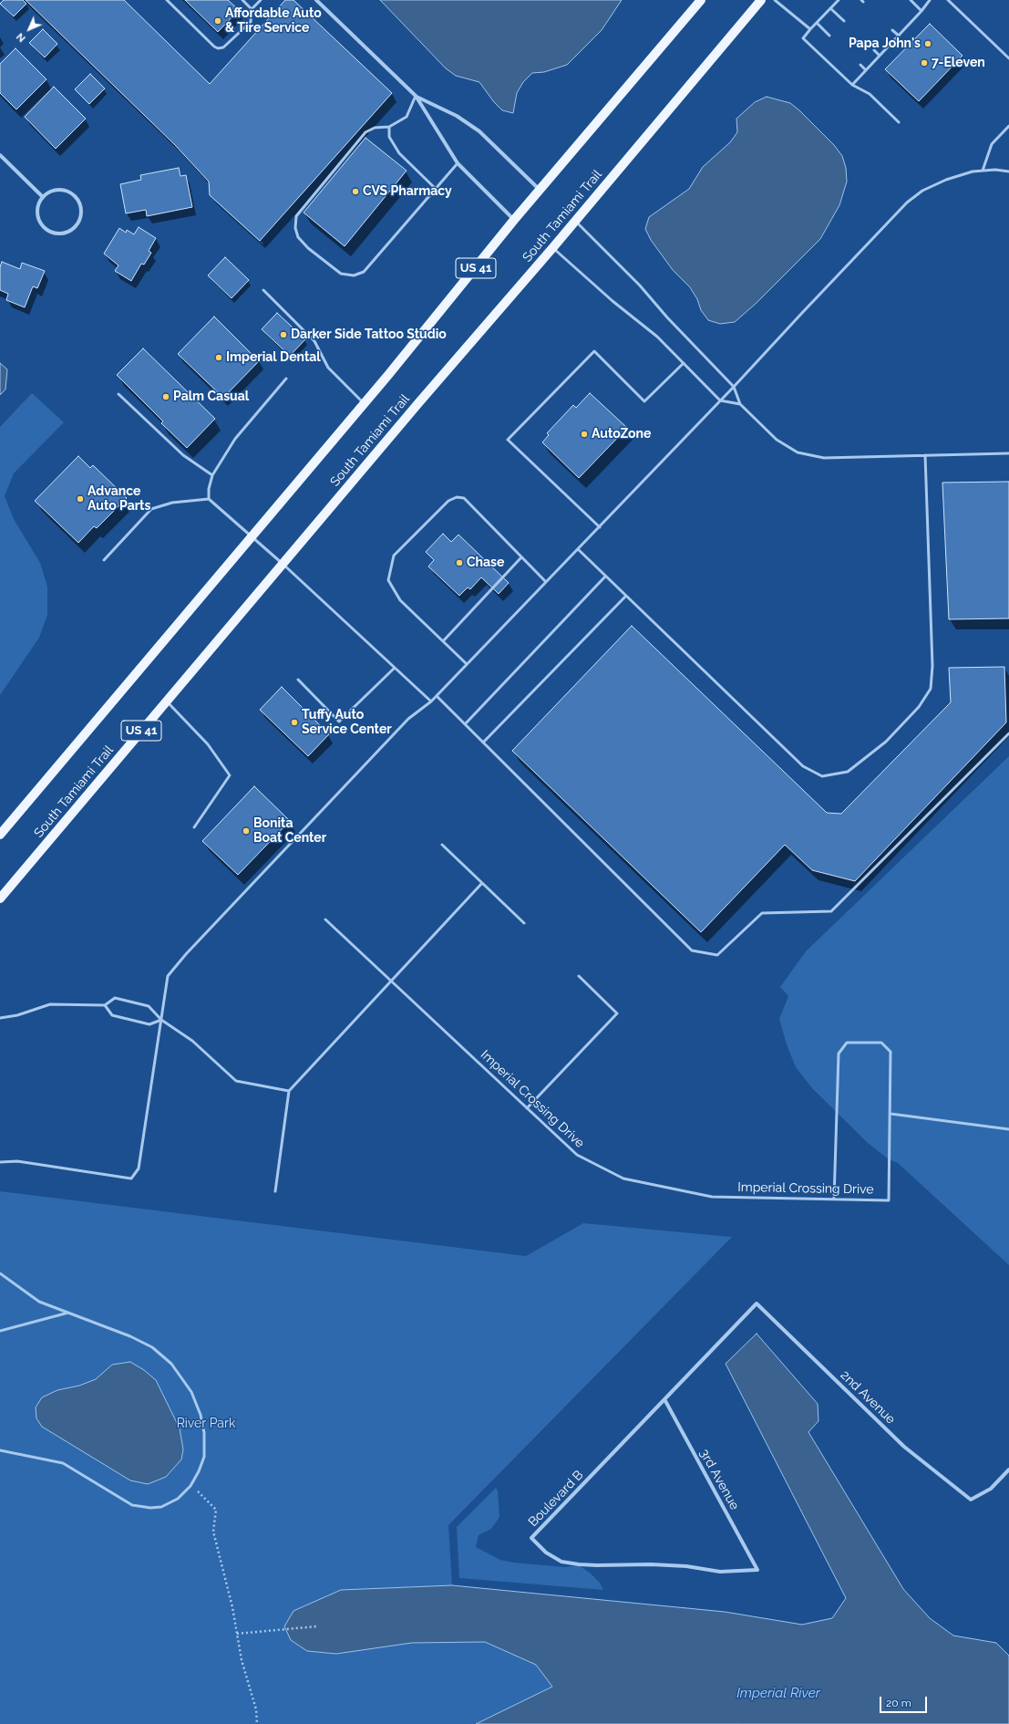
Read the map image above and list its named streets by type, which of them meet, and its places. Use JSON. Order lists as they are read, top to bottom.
{
  "streets": {
    "main road": ["South Tamiami Trail", "US 41"],
    "street": ["2nd Avenue", "3rd Avenue", "Boulevard B"],
    "lane": ["Imperial Crossing Drive"]
  },
  "crossings": [
    ["2nd Avenue", "Boulevard B"],
    ["3rd Avenue", "Boulevard B"]
  ],
  "water": ["Imperial River"],
  "parks": ["River Park"],
  "places": [
    "Affordable Auto & Tire Service",
    "Papa John's",
    "7-Eleven",
    "CVS Pharmacy",
    "Darker Side Tattoo Studio",
    "Imperial Dental",
    "Palm Casual",
    "AutoZone",
    "Advance Auto Parts",
    "Chase",
    "Tuffy Auto Service Center",
    "Bonita Boat Center"
  ],
  "scale_bar": "20 m",
  "north": "bottom left"
}
